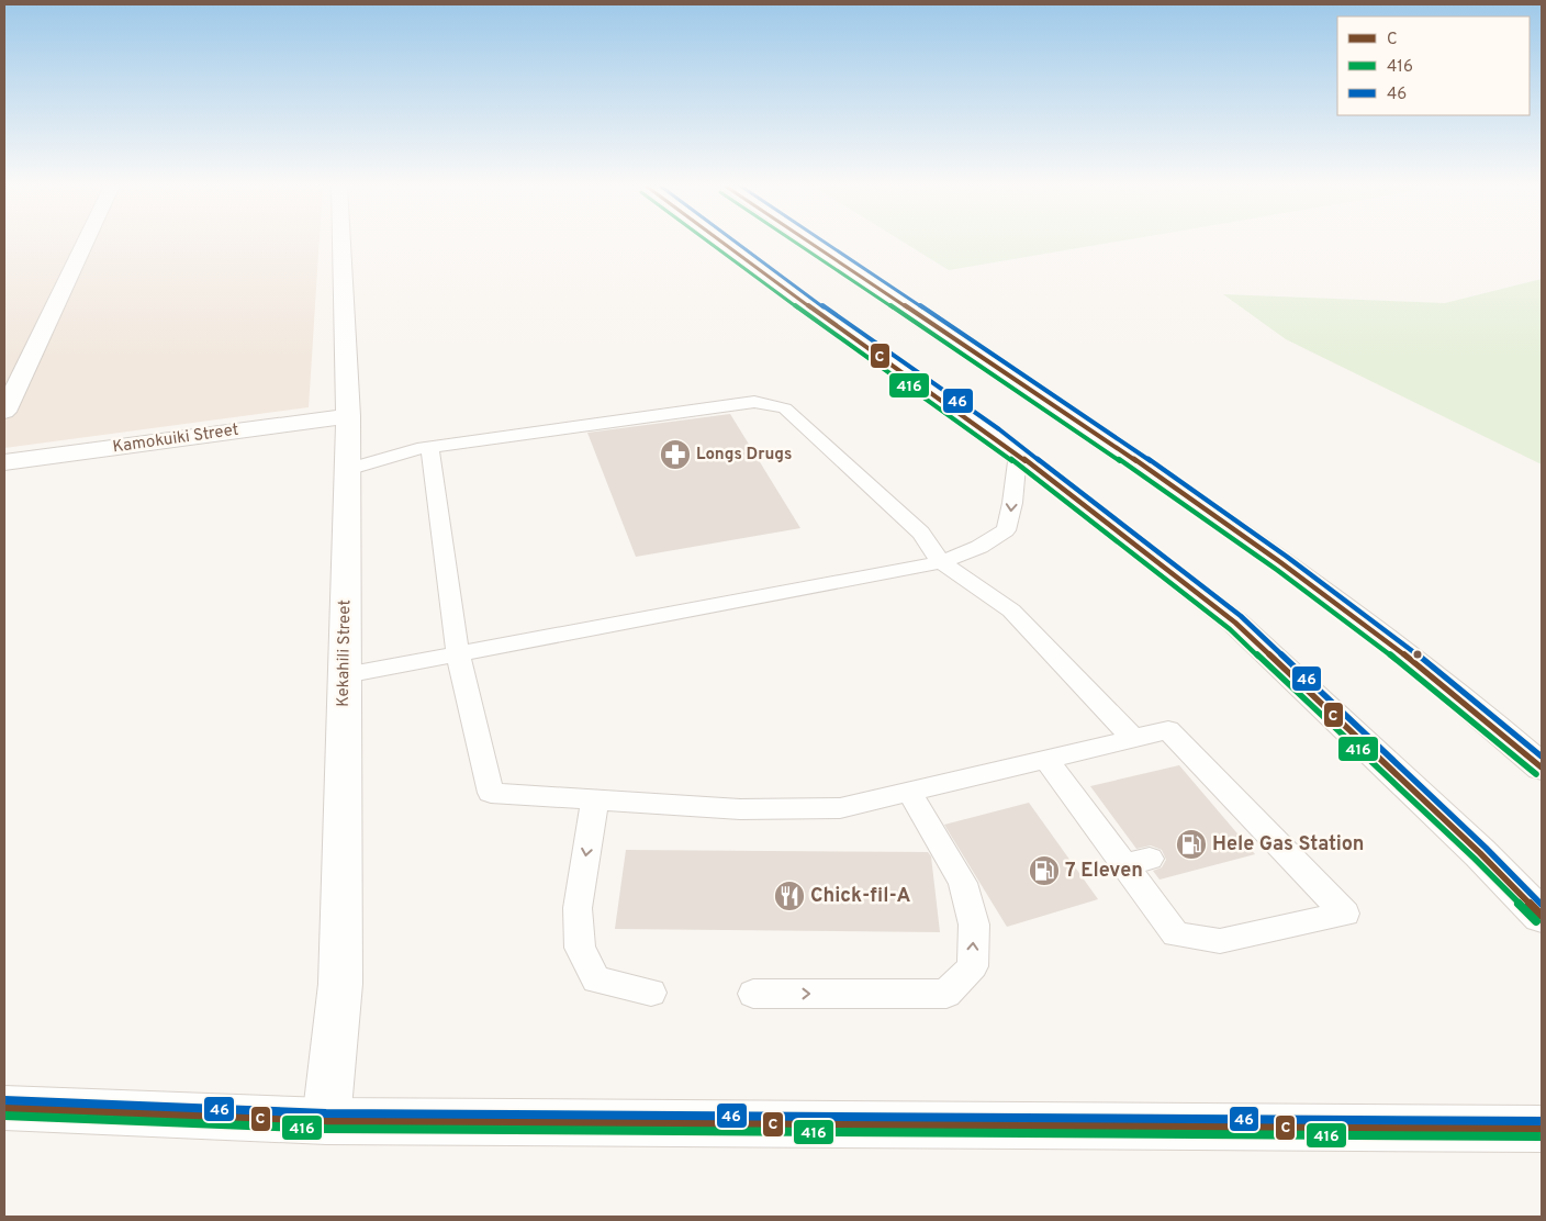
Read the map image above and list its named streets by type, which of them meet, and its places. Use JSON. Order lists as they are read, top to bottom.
{
  "streets": {
    "main road": ["Kamokuiki Street", "Kekahili Street"]
  },
  "crossings": [
    ["Kamokuiki Street", "Kekahili Street"]
  ],
  "places": {
    "pharmacy": ["Longs Drugs"],
    "fuel station": ["Hele Gas Station", "7 Eleven"],
    "restaurant": ["Chick-fil-A"]
  },
  "lines": ["transit line C", "transit line 416", "transit line 46"],
  "legend": ["C", "416", "46"]
}
